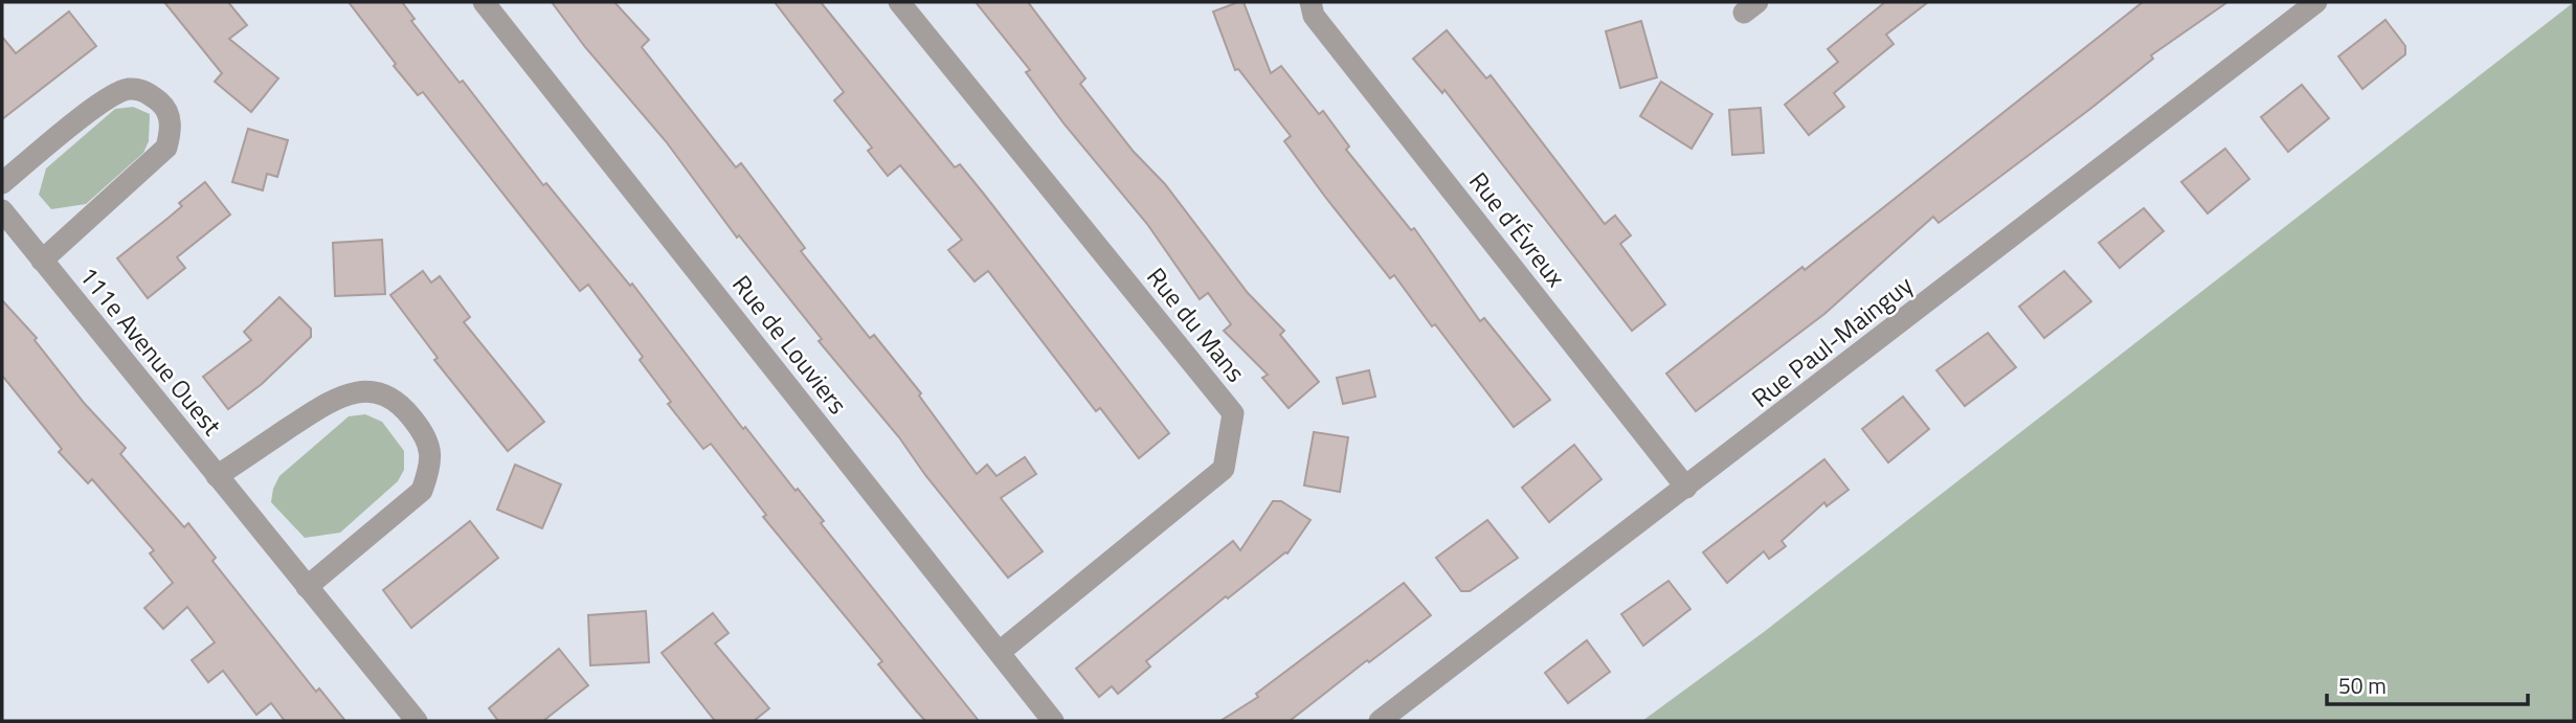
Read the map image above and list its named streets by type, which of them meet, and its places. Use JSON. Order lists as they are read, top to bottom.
{
  "streets": {
    "street": [
      "Rue d'Évreux",
      "Rue du Mans",
      "Rue Paul-Mainguy",
      "Rue de Louviers",
      "111e Avenue Ouest"
    ]
  },
  "crossings": [
    ["Rue d'Évreux", "Rue Paul-Mainguy"],
    ["Rue du Mans", "Rue de Louviers"]
  ],
  "scale_bar": "50 m"
}
